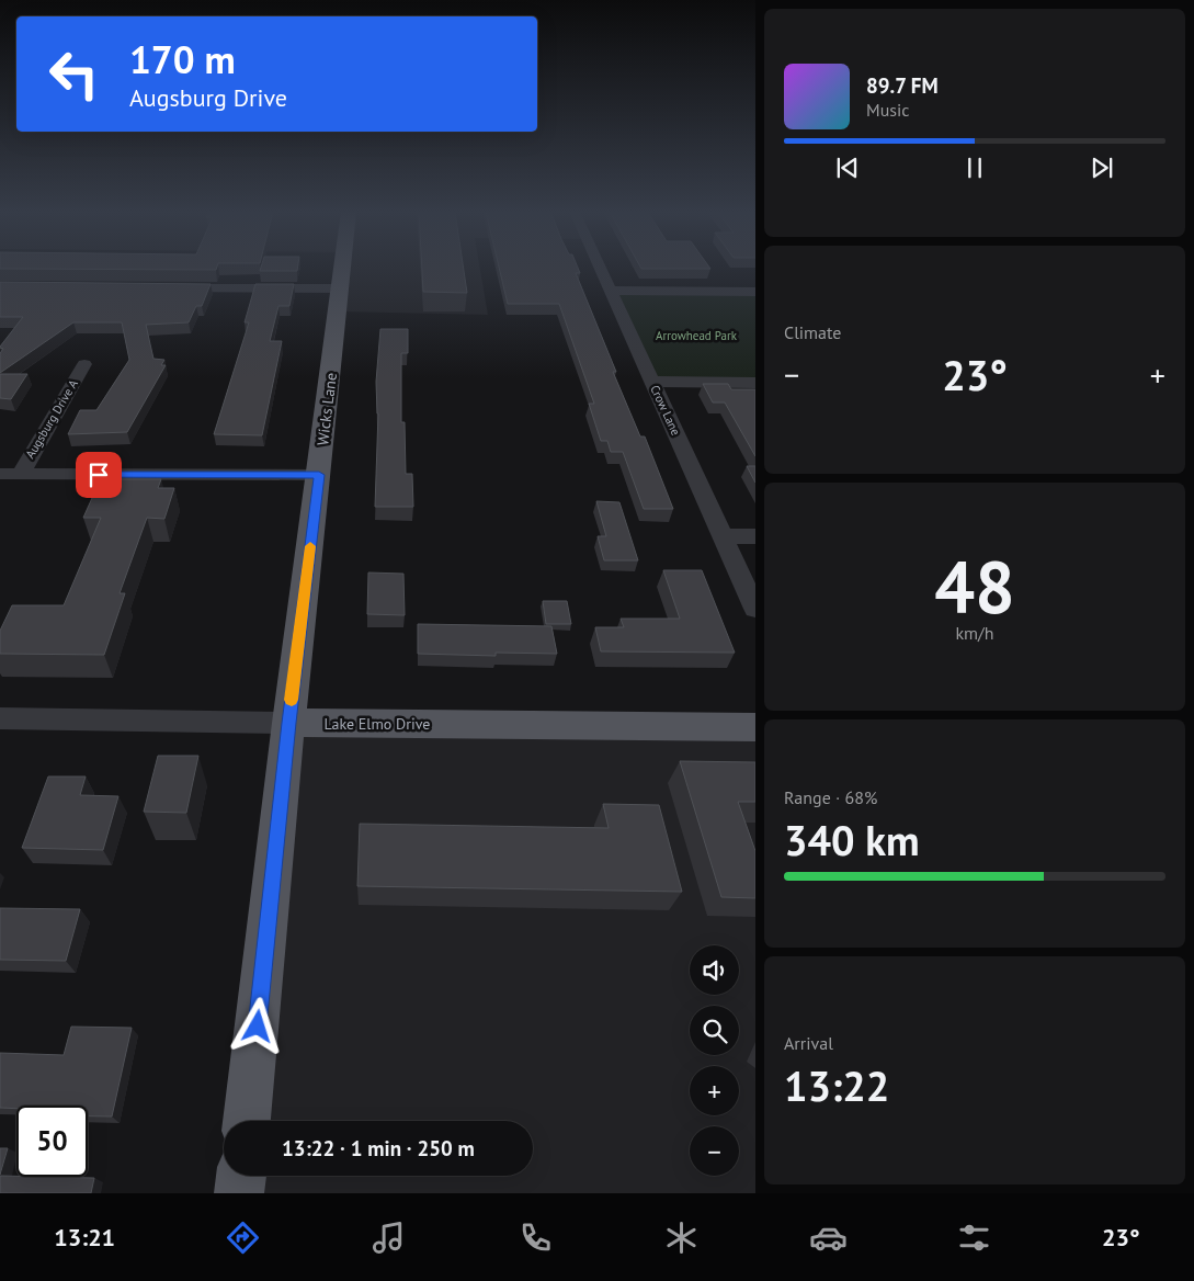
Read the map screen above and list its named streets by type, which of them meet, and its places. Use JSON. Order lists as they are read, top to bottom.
{
  "streets": {
    "main road": ["Wicks Lane", "Lake Elmo Drive"],
    "street": ["Crow Lane", "Augsburg Drive A"]
  },
  "crossings": [
    ["Wicks Lane", "Lake Elmo Drive"]
  ],
  "parks": ["Arrowhead Park"],
  "page": {
    "turn": ["170 m", "Augsburg Drive"],
    "song": ["89.7 FM", "Music"],
    "tile": [
      "Climate",
      ["48", "km/h"],
      ["Range · 68%", "340 km"],
      ["Arrival", "13:22"]
    ],
    "heat": ["−", "23°", "+"],
    "map_buttons": ["+", "−"],
    "limit": "50",
    "trip": "13:22 · 1 min · 250 m",
    "tabs": ["13:21", "23°"]
  }
}
